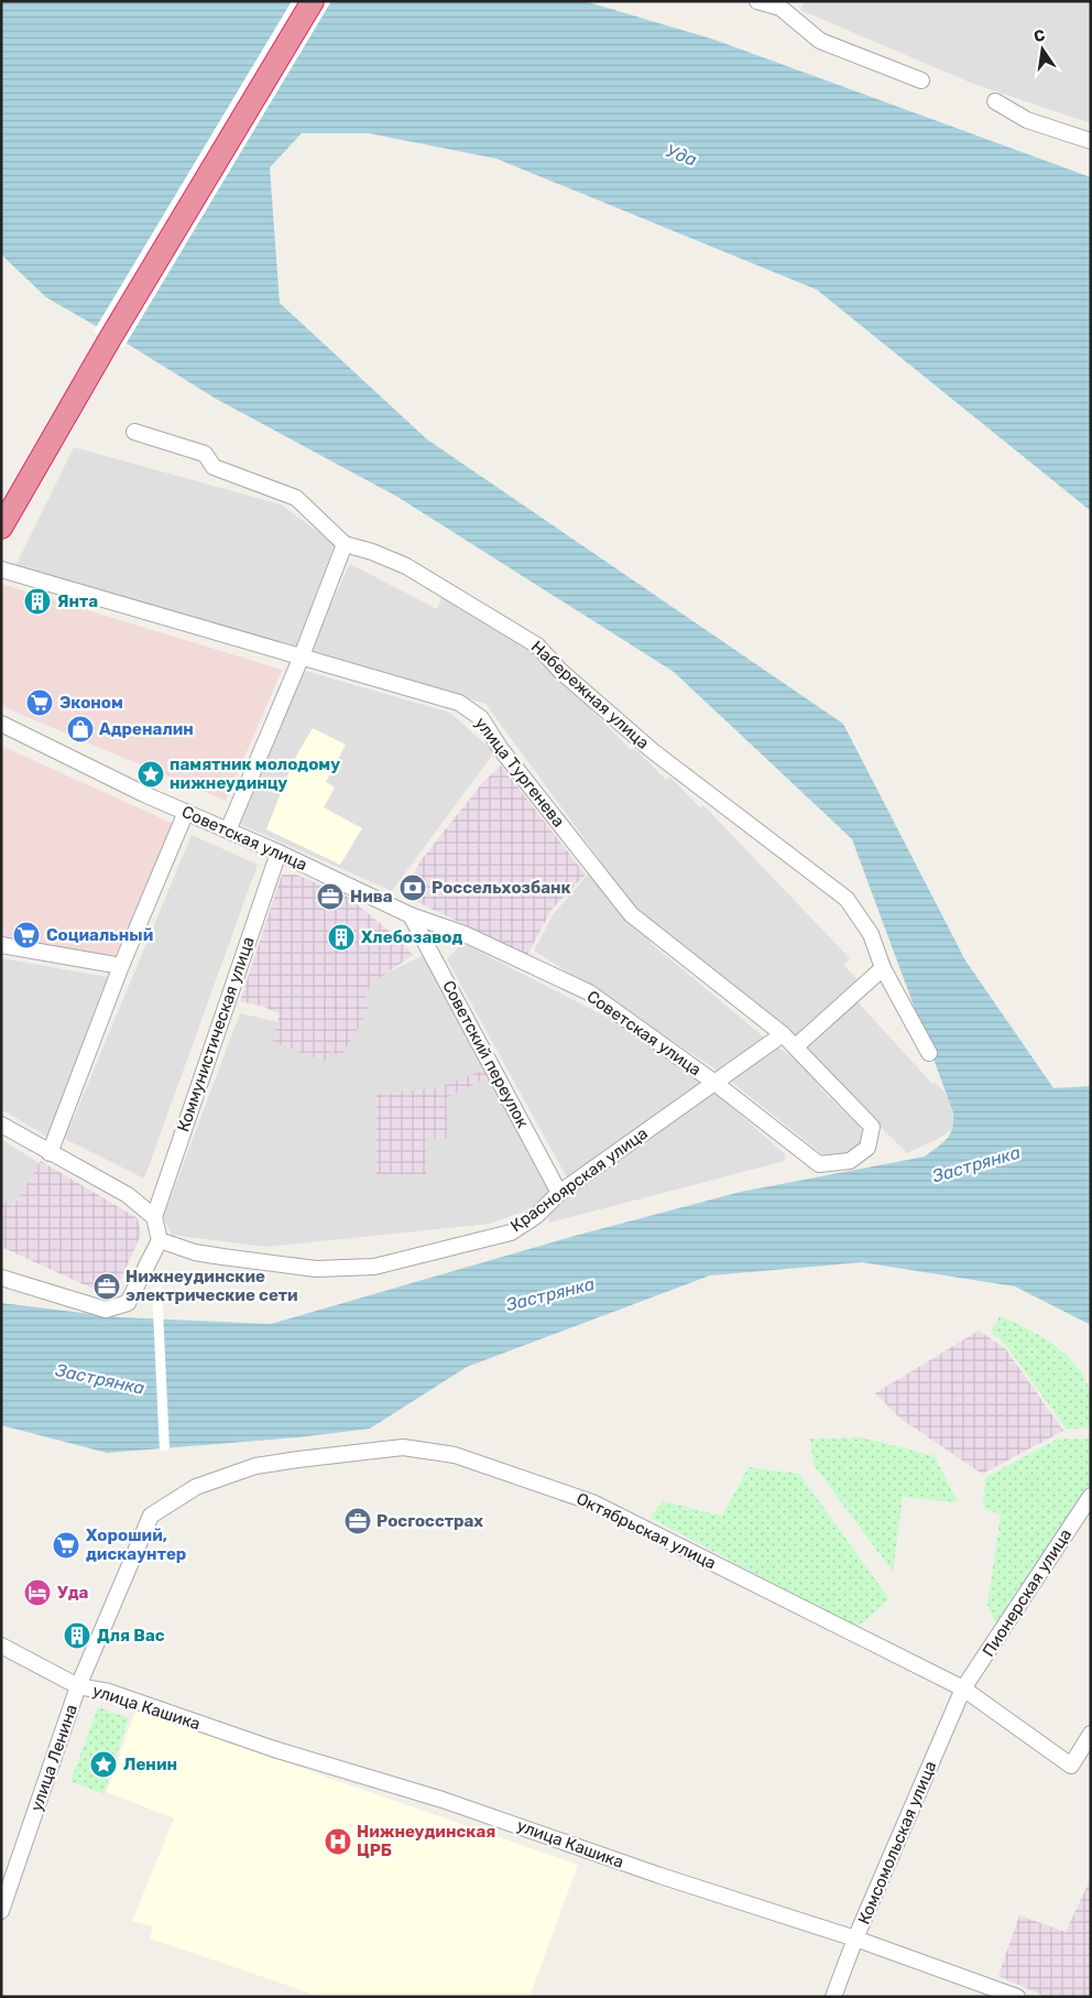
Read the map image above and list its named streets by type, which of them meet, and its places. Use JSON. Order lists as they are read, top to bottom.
{
  "streets": {
    "street": [
      "Набережная улица",
      "улица Тургенева",
      "Советская улица",
      "Коммунистическая улица",
      "Советский переулок",
      "Красноярская улица",
      "Октябрьская улица",
      "Пионерская улица",
      "улица Кашика",
      "улица Ленина",
      "Комсомольская улица"
    ]
  },
  "crossings": [
    ["улица Тургенева", "Советская улица"],
    ["улица Тургенева", "Красноярская улица"],
    ["Советская улица", "Коммунистическая улица"],
    ["Советская улица", "Советский переулок"],
    ["Советская улица", "Красноярская улица"],
    ["Советский переулок", "Красноярская улица"],
    ["Октябрьская улица", "Пионерская улица"],
    ["Октябрьская улица", "улица Ленина"],
    ["Октябрьская улица", "Комсомольская улица"],
    ["Пионерская улица", "Комсомольская улица"],
    ["улица Кашика", "улица Ленина"],
    ["улица Кашика", "Комсомольская улица"]
  ],
  "water": ["Уда", "Застрянка"],
  "places": {
    "building": ["Янта", "Хлебозавод", "Для Вас"],
    "supermarket": ["Эконом", "Социальный", "Хороший, дискаунтер"],
    "shop": ["Адреналин"],
    "place": ["памятник молодому нижнеудинцу", "Ленин"],
    "bank": ["Россельхозбанк"],
    "office": ["Нива", "Нижнеудинские электрические сети", "Росгосстрах"],
    "hotel": ["Уда"],
    "hospital": ["Нижнеудинская ЦРБ"]
  },
  "north": "top"
}
